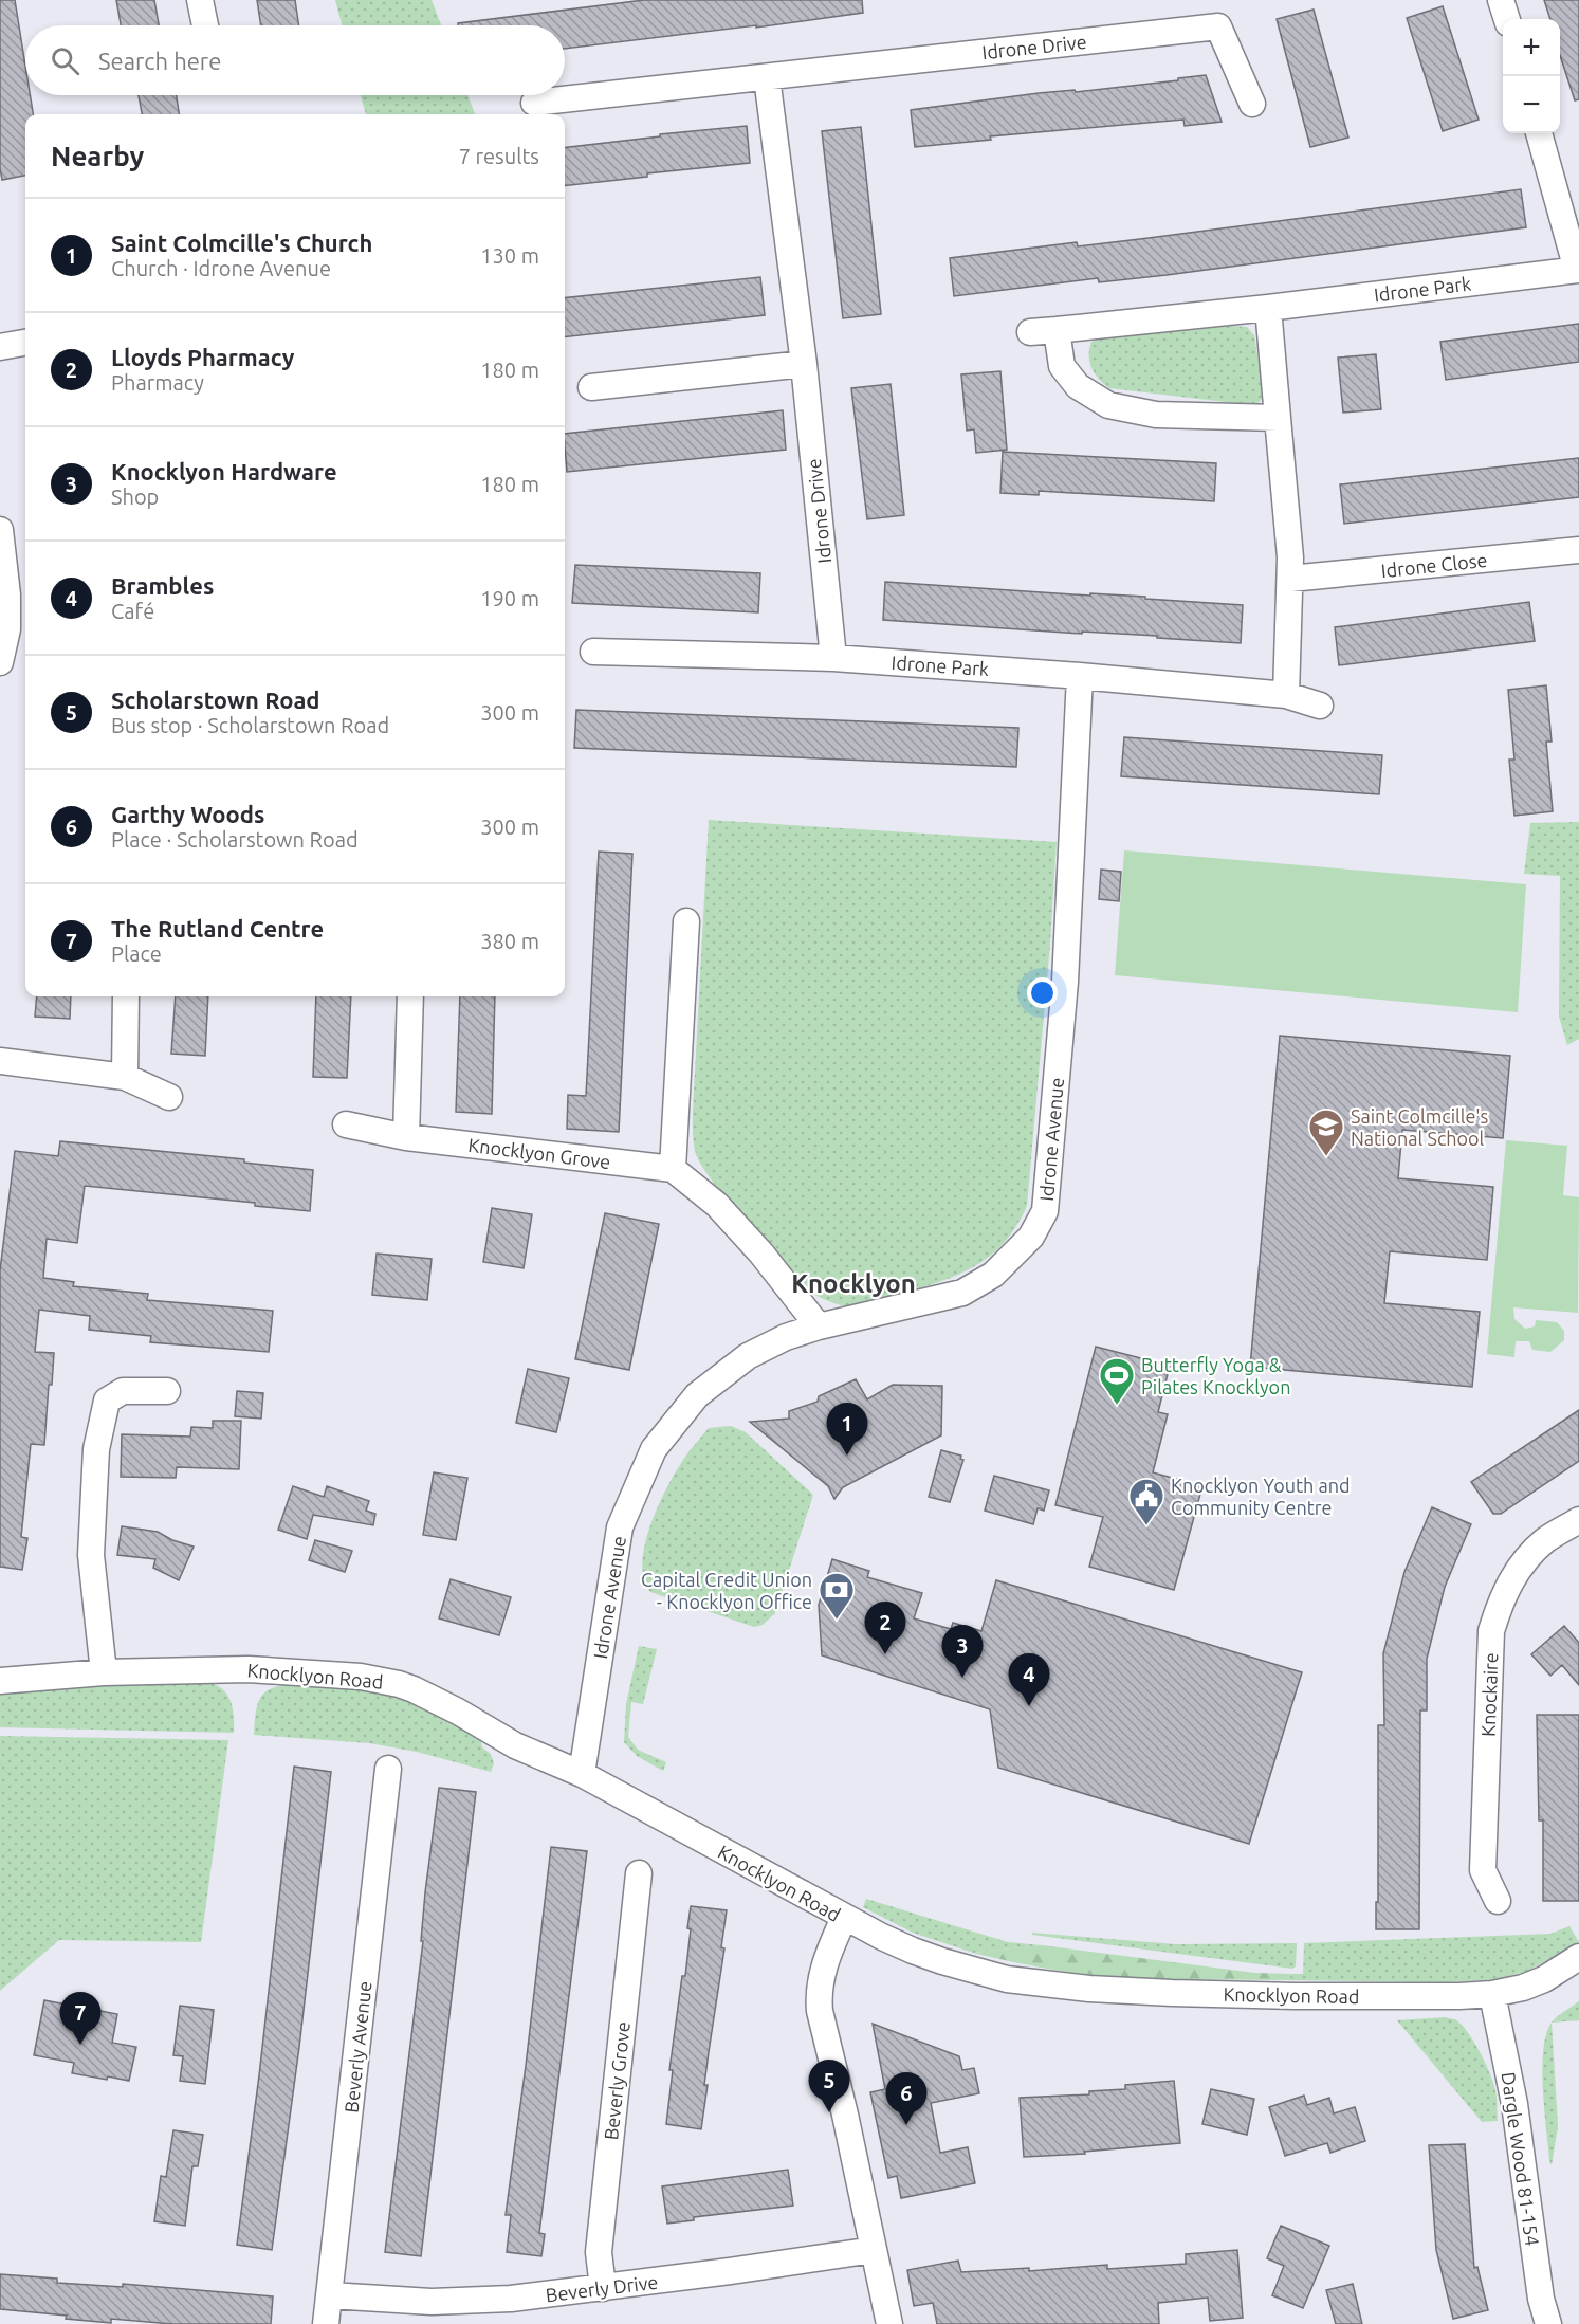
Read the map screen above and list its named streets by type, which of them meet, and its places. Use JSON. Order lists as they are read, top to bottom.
{
  "streets": {
    "street": [
      "Idrone Drive",
      "Idrone Park",
      "Idrone Close",
      "Idrone Avenue",
      "Knocklyon Grove",
      "Knocklyon Road",
      "Knockaire",
      "Beverly Avenue",
      "Beverly Grove",
      "Dargle Wood 81-154",
      "Beverly Drive"
    ]
  },
  "crossings": [
    ["Idrone Drive", "Idrone Park"],
    ["Idrone Park", "Idrone Avenue"],
    ["Idrone Avenue", "Knocklyon Road"],
    ["Knocklyon Road", "Dargle Wood 81-154"],
    ["Beverly Avenue", "Beverly Drive"],
    ["Beverly Grove", "Beverly Drive"]
  ],
  "districts": ["Knocklyon"],
  "places": {
    "school or university": ["Saint Colmcille's National School"],
    "sports": ["Butterfly Yoga & Pilates Knocklyon"],
    "public building": ["Knocklyon Youth and Community Centre"],
    "bank": ["Capital Credit Union - Knocklyon Office"]
  },
  "page": {
    "map_buttons": ["+", "−"],
    "search": "Search here",
    "heading": ["Nearby", "7 results"],
    "list": [
      {
        "mark": "1",
        "name": "Saint Colmcille's Church",
        "note": "Church · Idrone Avenue",
        "value": "130 m"
      },
      {
        "mark": "2",
        "name": "Lloyds Pharmacy",
        "note": "Pharmacy",
        "value": "180 m"
      },
      {
        "mark": "3",
        "name": "Knocklyon Hardware",
        "note": "Shop",
        "value": "180 m"
      },
      {
        "mark": "4",
        "name": "Brambles",
        "note": "Café",
        "value": "190 m"
      },
      {
        "mark": "5",
        "name": "Scholarstown Road",
        "note": "Bus stop · Scholarstown Road",
        "value": "300 m"
      },
      {
        "mark": "6",
        "name": "Garthy Woods",
        "note": "Place · Scholarstown Road",
        "value": "300 m"
      },
      {
        "mark": "7",
        "name": "The Rutland Centre",
        "note": "Place",
        "value": "380 m"
      }
    ],
    "pins": [
      "1",
      "2",
      "3",
      "4",
      "7",
      "5",
      "6"
    ]
  }
}
